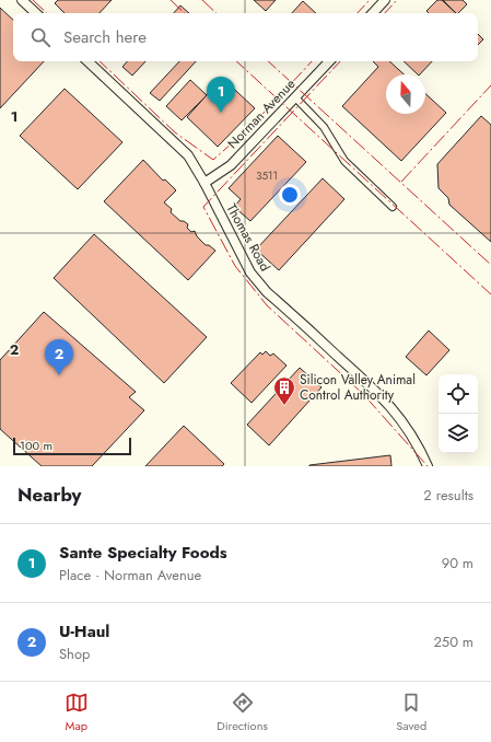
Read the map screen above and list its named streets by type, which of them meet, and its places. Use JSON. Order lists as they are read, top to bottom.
{
  "streets": {
    "street": ["Norman Avenue", "Thomas Road"]
  },
  "crossings": [
    ["Norman Avenue", "Thomas Road"]
  ],
  "places": {
    "building": ["Silicon Valley Animal Control Authority"]
  },
  "house_numbers": ["3511"],
  "scale_bar": "100 m",
  "north": "top",
  "page": {
    "search": "Search here",
    "pins": ["1", "2"],
    "scale": "100 m",
    "heading": ["Nearby", "2 results"],
    "list": [
      {
        "mark": "1",
        "name": "Sante Specialty Foods",
        "note": "Place · Norman Avenue",
        "value": "90 m"
      },
      {
        "mark": "2",
        "name": "U-Haul",
        "note": "Shop",
        "value": "250 m"
      }
    ],
    "nav": ["Map", "Directions", "Saved"]
  },
  "grid": {
    "rows": ["1", "2"]
  }
}
